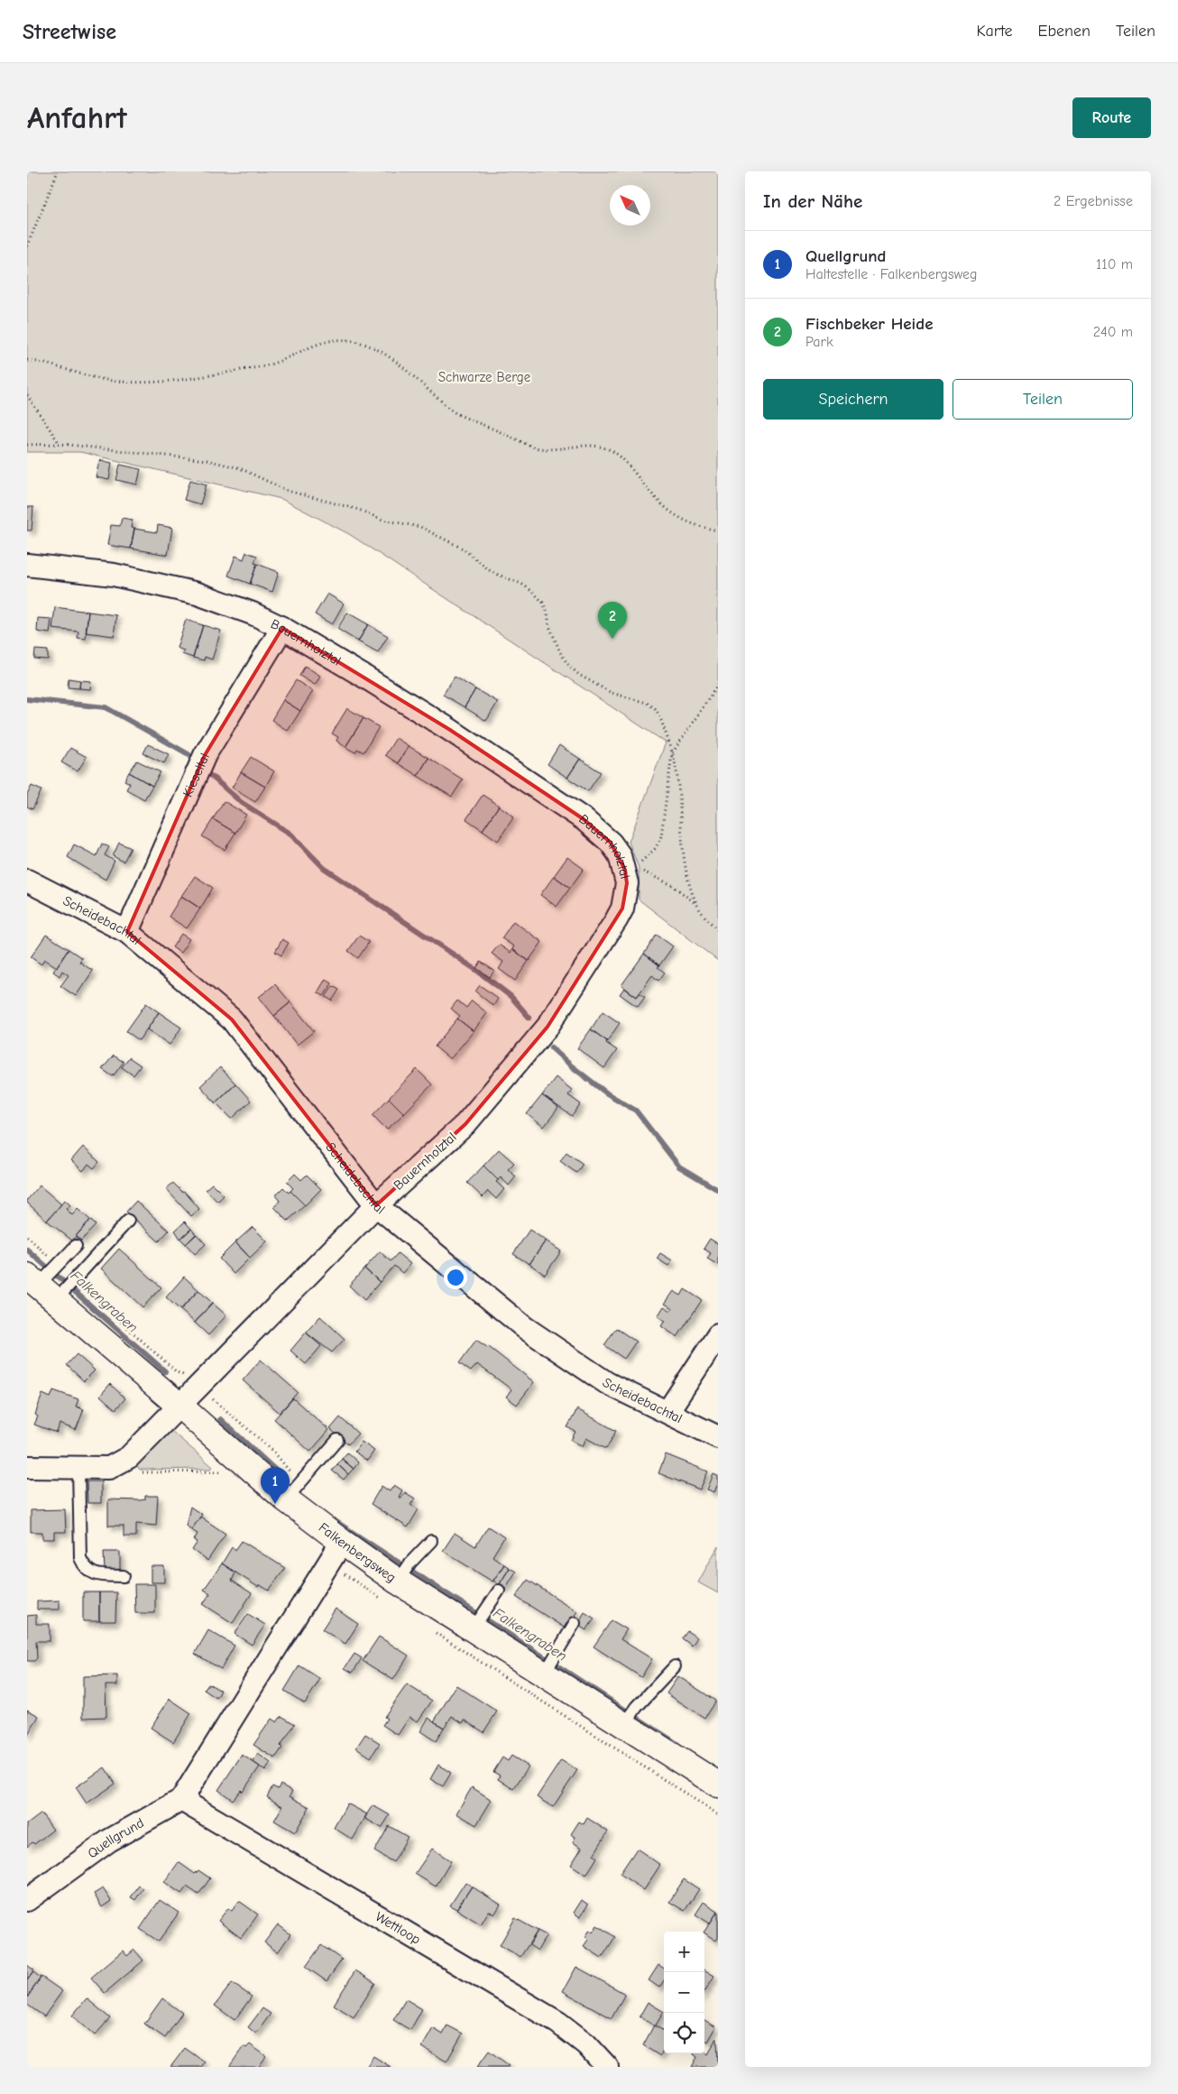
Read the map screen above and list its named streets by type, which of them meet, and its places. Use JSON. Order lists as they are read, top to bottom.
{
  "streets": {
    "street": [
      "Bauernholztal",
      "Kieseltal",
      "Scheidebachtal",
      "Falkenbergsweg",
      "Quellgrund",
      "Wettloop"
    ]
  },
  "crossings": [
    ["Bauernholztal", "Kieseltal"],
    ["Bauernholztal", "Scheidebachtal"],
    ["Bauernholztal", "Falkenbergsweg"],
    ["Kieseltal", "Scheidebachtal"],
    ["Falkenbergsweg", "Quellgrund"],
    ["Quellgrund", "Wettloop"]
  ],
  "water": ["Falkengraben"],
  "parks": ["Schwarze Berge"],
  "north": "top left",
  "page": {
    "header": "Streetwise",
    "nav": ["Karte", "Ebenen", "Teilen"],
    "buttons": [
      "Route",
      ["Speichern", "Teilen"]
    ],
    "title": "Anfahrt",
    "heading": ["In der Nähe", "2 Ergebnisse"],
    "list": [
      {
        "mark": "1",
        "name": "Quellgrund",
        "note": "Haltestelle · Falkenbergsweg",
        "value": "110 m"
      },
      {
        "mark": "2",
        "name": "Fischbeker Heide",
        "note": "Park",
        "value": "240 m"
      }
    ],
    "pins": ["2", "1"],
    "map_buttons": ["+", "−"]
  }
}
